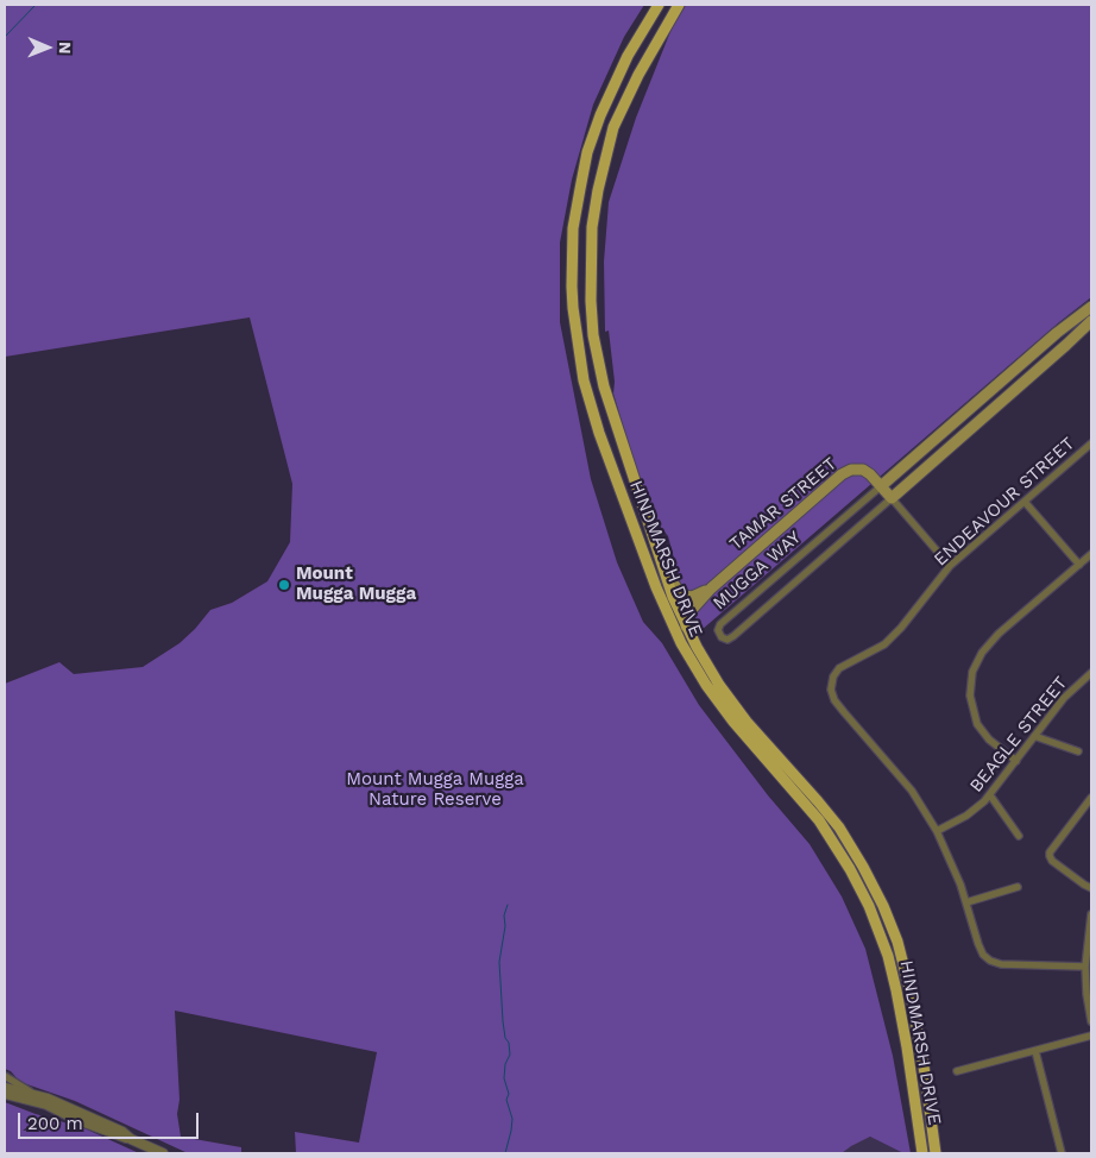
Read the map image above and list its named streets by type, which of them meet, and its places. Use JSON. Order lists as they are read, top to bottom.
{
  "streets": {
    "main road": ["TAMAR STREET", "HINDMARSH DRIVE", "MUGGA WAY"],
    "street": ["ENDEAVOUR STREET", "BEAGLE STREET"]
  },
  "crossings": [
    ["ENDEAVOUR STREET", "TAMAR STREET"],
    ["ENDEAVOUR STREET", "BEAGLE STREET"],
    ["TAMAR STREET", "HINDMARSH DRIVE"],
    ["TAMAR STREET", "MUGGA WAY"]
  ],
  "parks": ["Mount Mugga Mugga Nature Reserve"],
  "places": ["Mount Mugga Mugga"],
  "scale_bar": "200 m",
  "north": "right"
}
